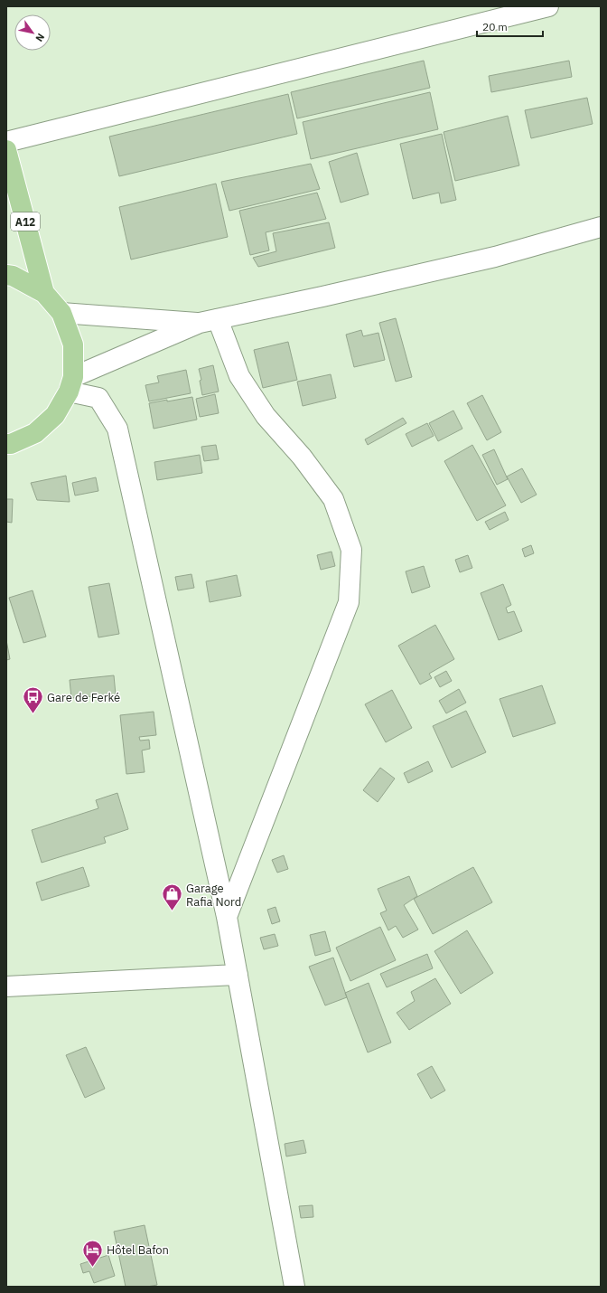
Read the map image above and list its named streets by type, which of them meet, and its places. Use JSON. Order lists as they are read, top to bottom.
{
  "streets": {
    "main road": ["A12"]
  },
  "places": {
    "bus stop": ["Gare de Ferké"],
    "shop": ["Garage Rafia Nord"],
    "hotel": ["Hôtel Bafon"]
  },
  "scale_bar": "20 m",
  "north": "bottom right"
}
